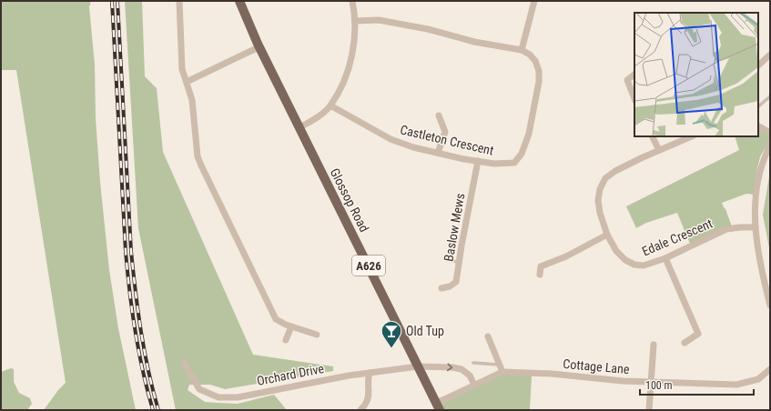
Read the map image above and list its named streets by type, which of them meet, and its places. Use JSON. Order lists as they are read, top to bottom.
{
  "streets": {
    "main road": ["Glossop Road", "A626"],
    "street": [
      "Castleton Crescent",
      "Baslow Mews",
      "Edale Crescent",
      "Cottage Lane",
      "Orchard Drive"
    ]
  },
  "crossings": [
    ["Castleton Crescent", "Baslow Mews"],
    ["Glossop Road", "Cottage Lane"],
    ["Glossop Road", "Orchard Drive"]
  ],
  "places": {
    "bar": ["Old Tup"]
  },
  "scale_bar": "100 m"
}
